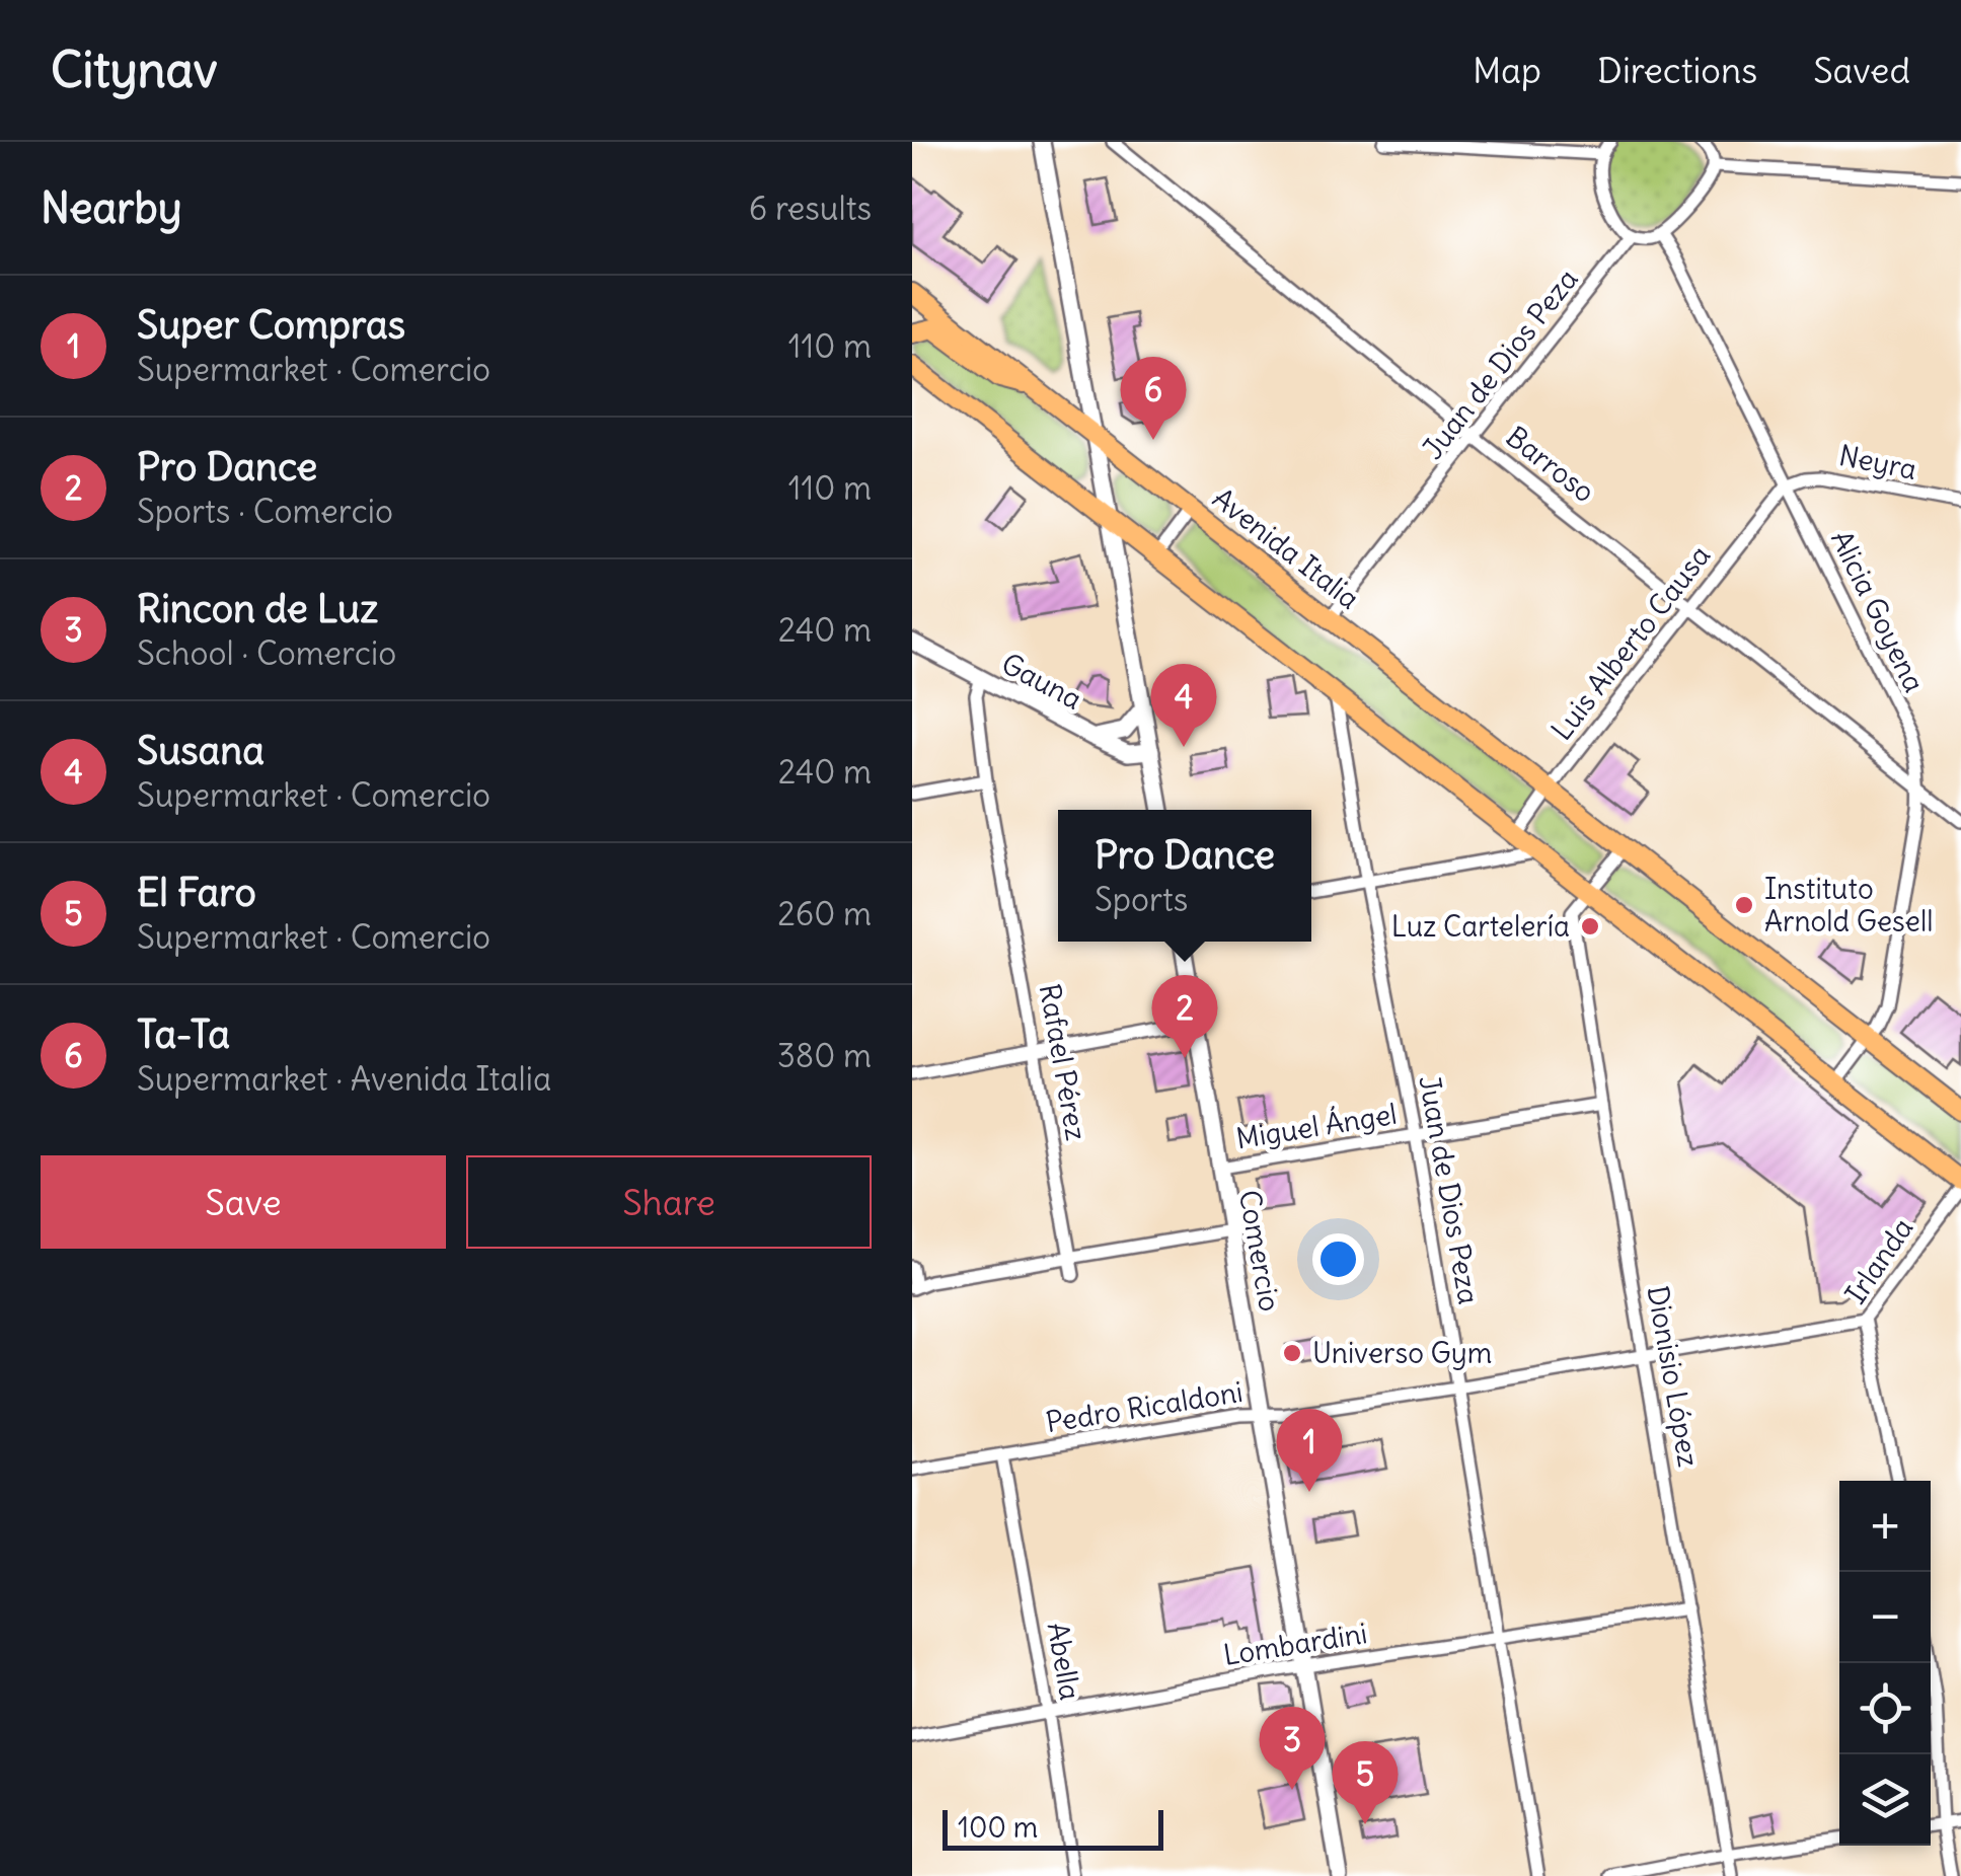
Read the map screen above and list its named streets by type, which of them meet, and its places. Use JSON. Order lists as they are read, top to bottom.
{
  "streets": {
    "main road": ["Avenida Italia"],
    "street": [
      "Juan de Dios Peza",
      "Neyra",
      "Barroso",
      "Alicia Goyena",
      "Luis Alberto Causa",
      "Gauna",
      "Rafael Pérez",
      "Miguel Ángel",
      "Comercio",
      "Irlanda",
      "Dionisio López",
      "Pedro Ricaldoni",
      "Lombardini",
      "Abella"
    ]
  },
  "crossings": [
    ["Juan de Dios Peza", "Barroso"],
    ["Juan de Dios Peza", "Avenida Italia"],
    ["Juan de Dios Peza", "Miguel Ángel"],
    ["Juan de Dios Peza", "Pedro Ricaldoni"],
    ["Juan de Dios Peza", "Lombardini"],
    ["Neyra", "Alicia Goyena"],
    ["Neyra", "Luis Alberto Causa"],
    ["Barroso", "Alicia Goyena"],
    ["Barroso", "Luis Alberto Causa"],
    ["Avenida Italia", "Alicia Goyena"],
    ["Avenida Italia", "Luis Alberto Causa"],
    ["Alicia Goyena", "Luis Alberto Causa"],
    ["Gauna", "Rafael Pérez"],
    ["Miguel Ángel", "Comercio"],
    ["Miguel Ángel", "Dionisio López"],
    ["Comercio", "Pedro Ricaldoni"],
    ["Comercio", "Lombardini"],
    ["Irlanda", "Pedro Ricaldoni"],
    ["Dionisio López", "Pedro Ricaldoni"],
    ["Dionisio López", "Lombardini"],
    ["Pedro Ricaldoni", "Abella"],
    ["Lombardini", "Abella"]
  ],
  "places": ["Instituto Arnold Gesell", "Luz Cartelería", "Universo Gym"],
  "scale_bar": "100 m",
  "page": {
    "header": "Citynav",
    "nav": ["Map", "Directions", "Saved"],
    "heading": ["Nearby", "6 results"],
    "list": [
      {
        "mark": "1",
        "name": "Super Compras",
        "note": "Supermarket · Comercio",
        "value": "110 m"
      },
      {
        "mark": "2",
        "name": "Pro Dance",
        "note": "Sports · Comercio",
        "value": "110 m"
      },
      {
        "mark": "3",
        "name": "Rincon de Luz",
        "note": "School · Comercio",
        "value": "240 m"
      },
      {
        "mark": "4",
        "name": "Susana",
        "note": "Supermarket · Comercio",
        "value": "240 m"
      },
      {
        "mark": "5",
        "name": "El Faro",
        "note": "Supermarket · Comercio",
        "value": "260 m"
      },
      {
        "mark": "6",
        "name": "Ta-Ta",
        "note": "Supermarket · Avenida Italia",
        "value": "380 m"
      }
    ],
    "pins": [
      "6",
      "4",
      "2",
      "1",
      "3",
      "5"
    ],
    "popup": ["Pro Dance", "Sports"],
    "buttons": ["Save", "Share"],
    "map_buttons": ["+", "−"],
    "scale": "100 m"
  }
}
